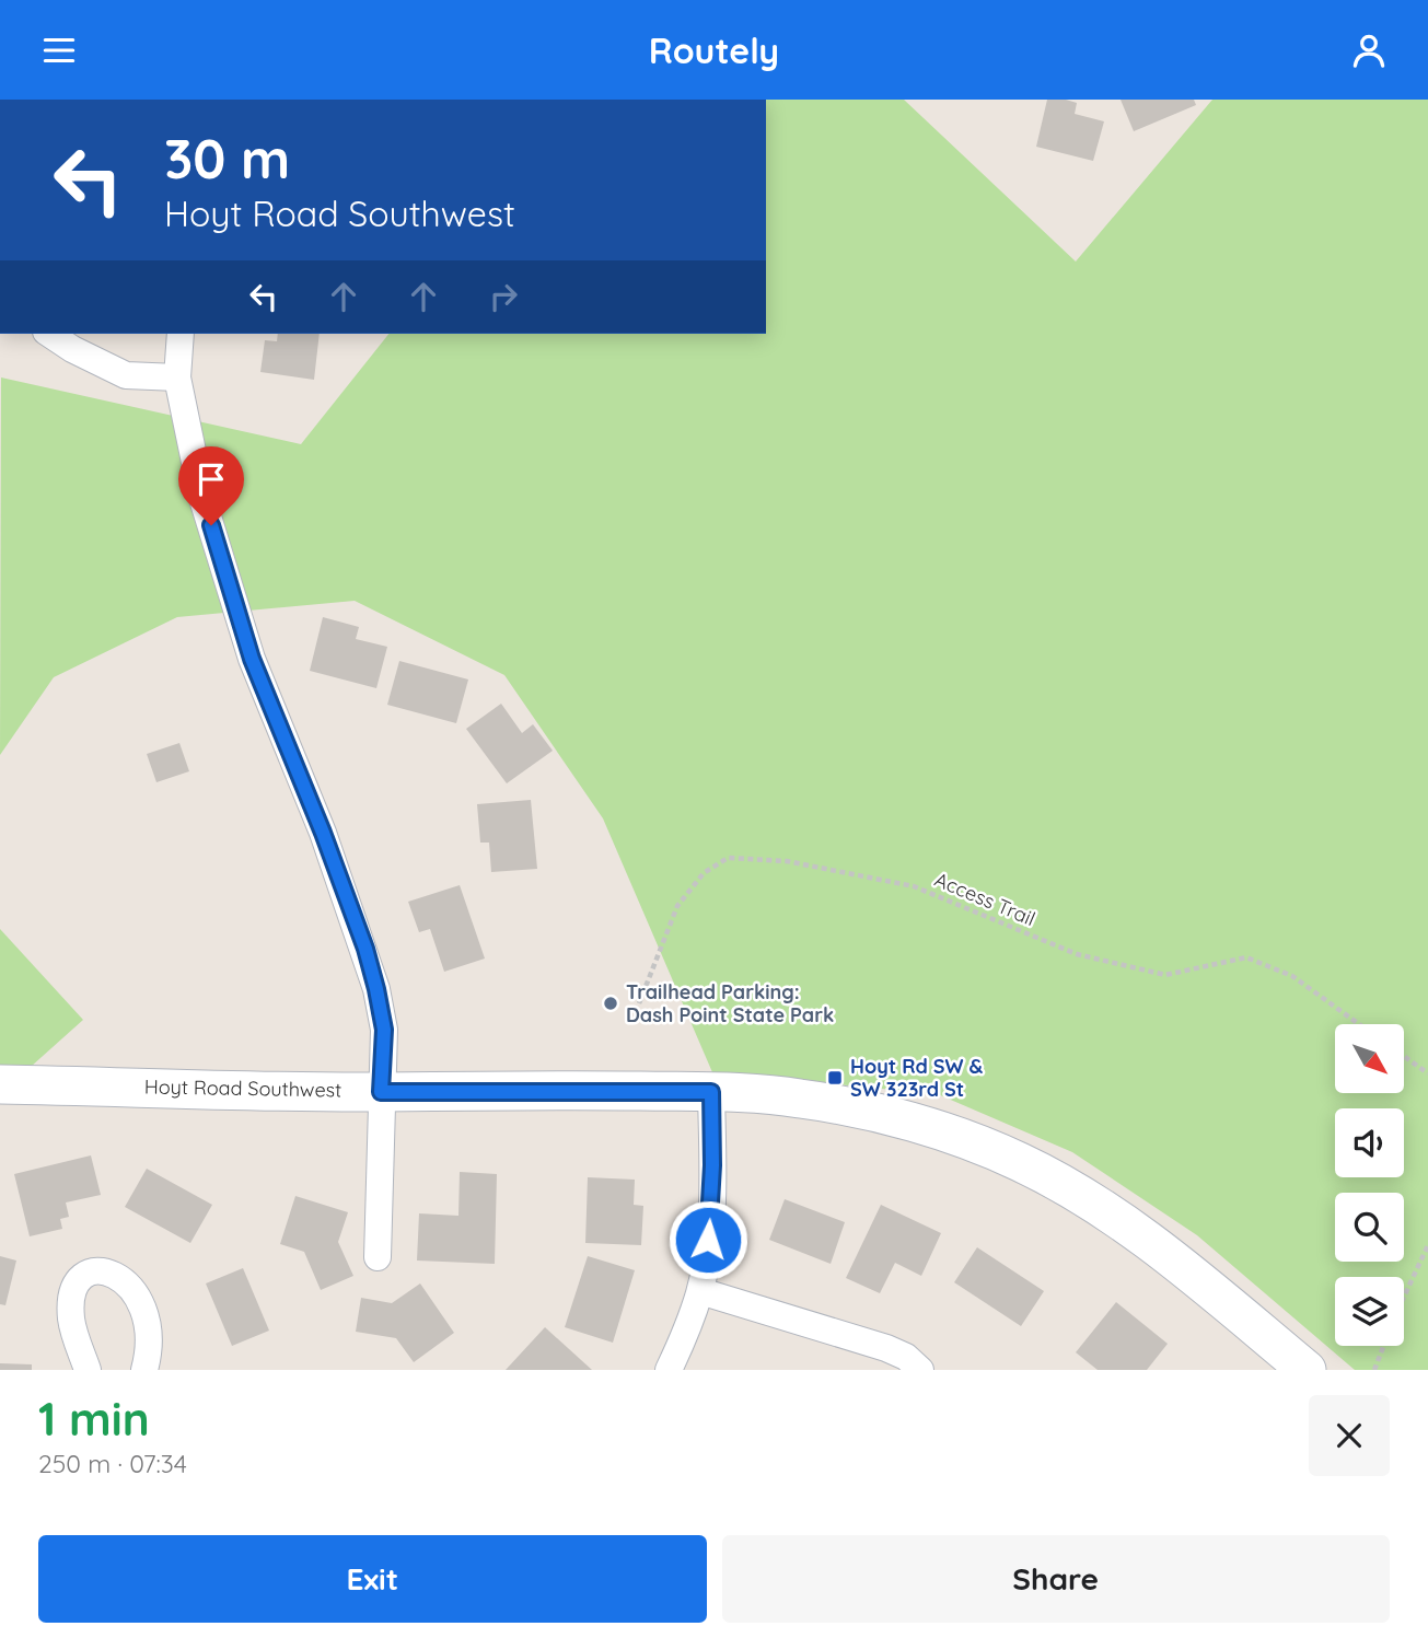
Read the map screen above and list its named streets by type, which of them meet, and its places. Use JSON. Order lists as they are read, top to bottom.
{
  "streets": {
    "main road": ["Hoyt Road Southwest"],
    "path": ["Access Trail"]
  },
  "places": {
    "other": ["Trailhead Parking: Dash Point State Park"],
    "transit": ["Hoyt Rd SW & SW 323rd St"]
  },
  "north": "bottom right",
  "page": {
    "header": "Routely",
    "turn": ["30 m", "Hoyt Road Southwest"],
    "heading": ["1 min", "250 m · 07:34"],
    "buttons": ["Exit", "Share"]
  }
}
